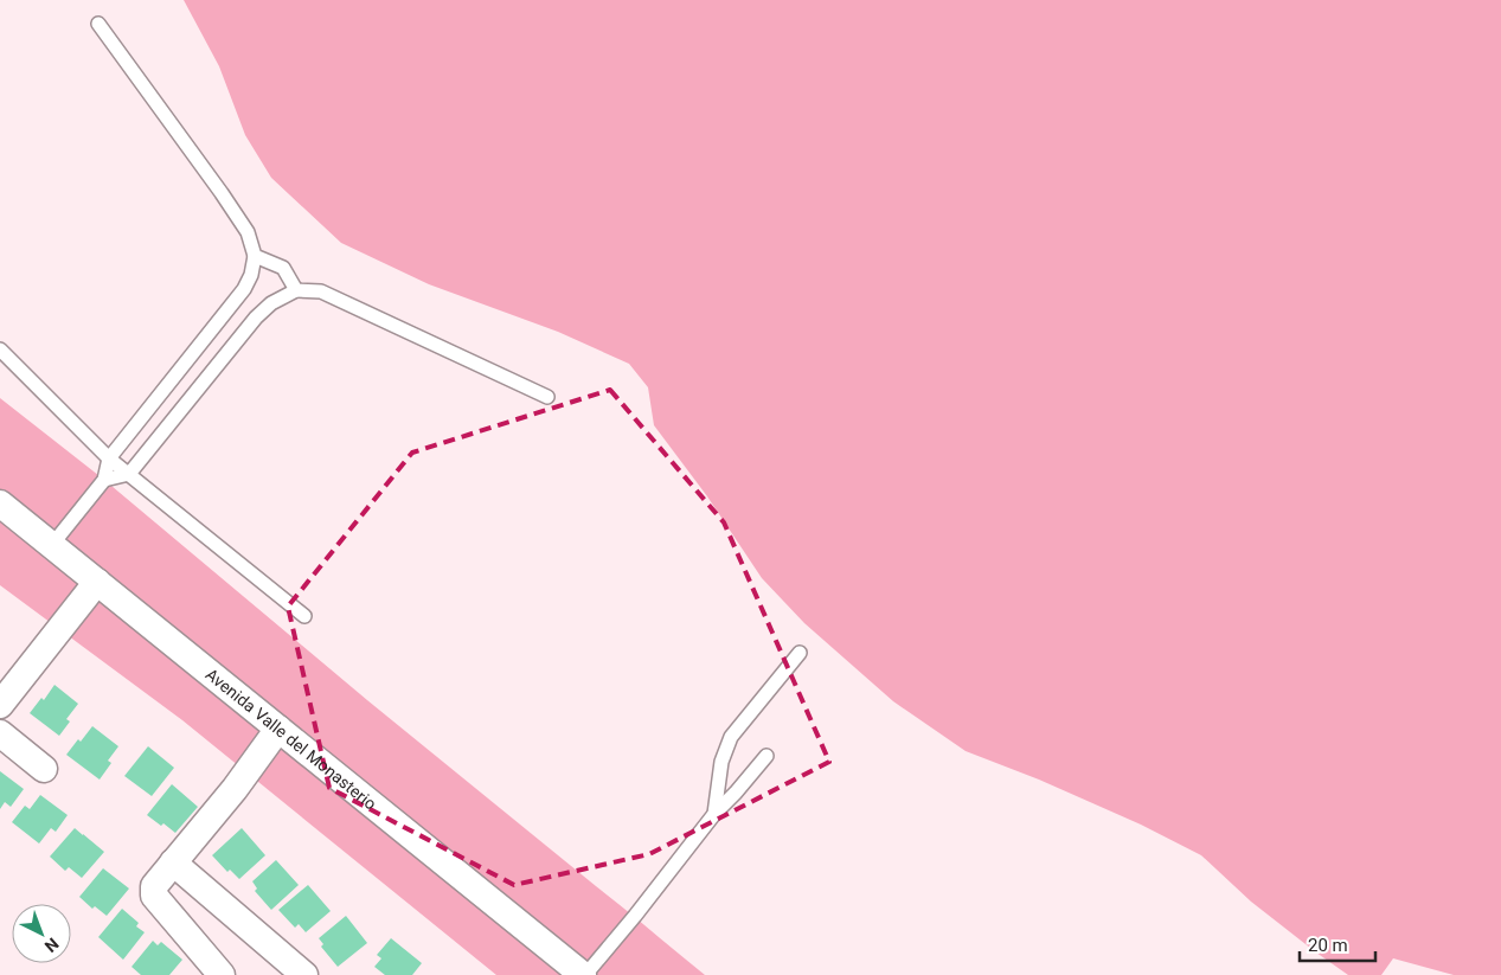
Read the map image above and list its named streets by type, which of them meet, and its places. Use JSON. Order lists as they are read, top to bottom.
{
  "streets": {
    "street": ["Avenida Valle del Monasterio"]
  },
  "scale_bar": "20 m",
  "north": "bottom right"
}
